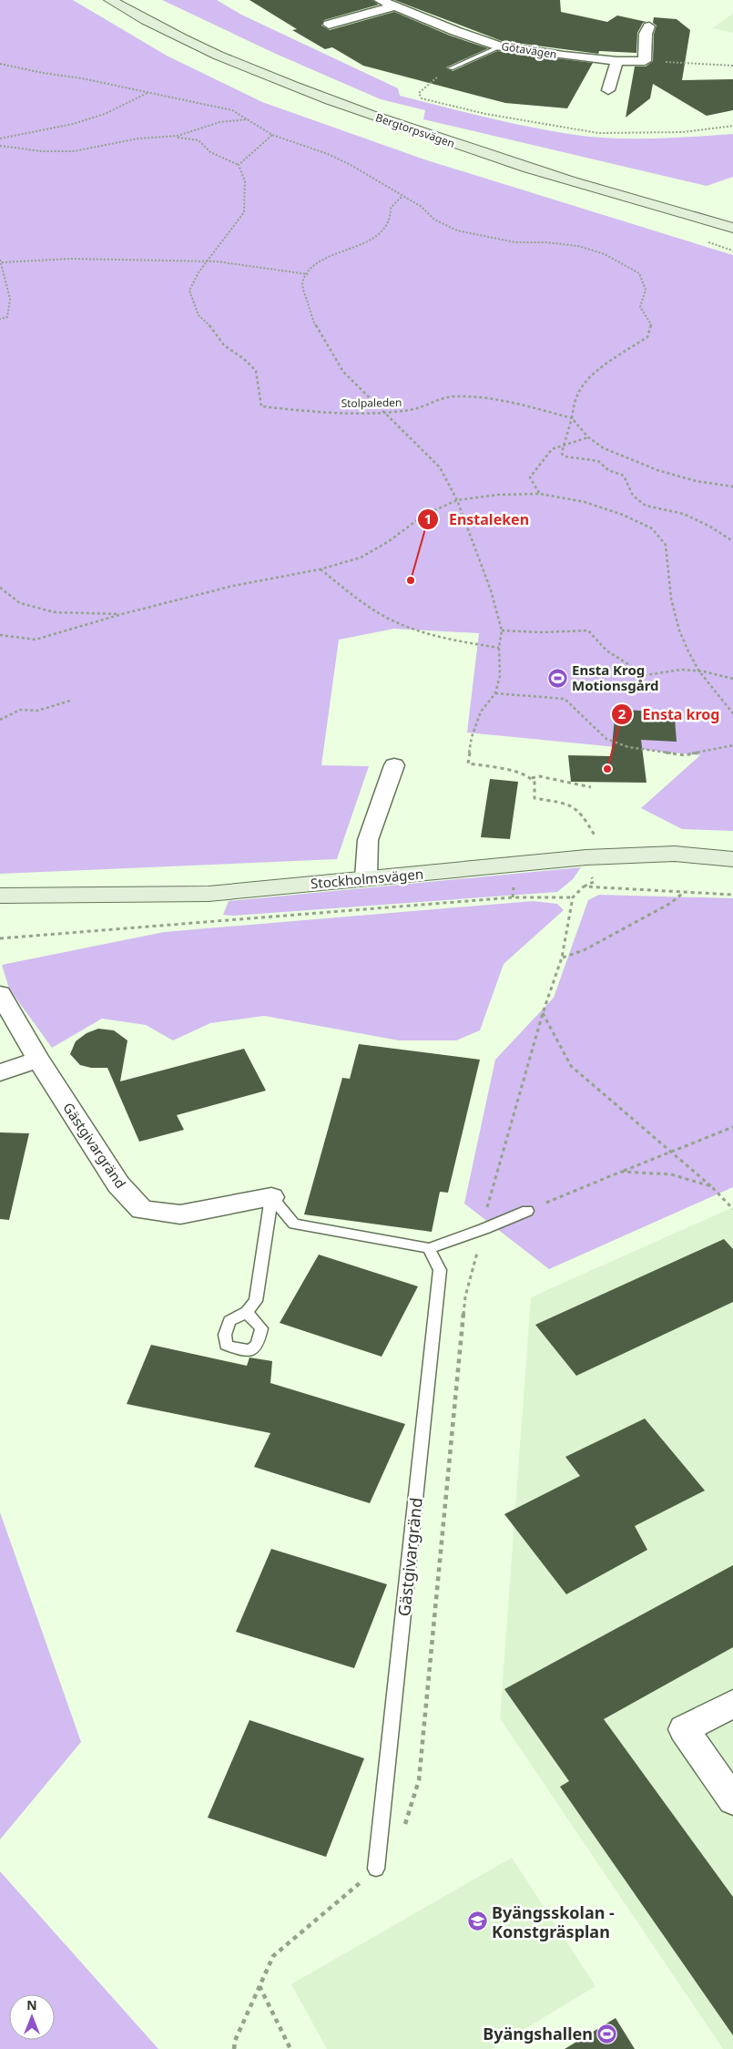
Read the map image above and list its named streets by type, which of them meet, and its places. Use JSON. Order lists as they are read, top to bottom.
{
  "streets": {
    "main road": ["Bergtorpsvägen", "Stockholmsvägen"],
    "street": ["Götavägen", "Gästgivargränd"],
    "path": ["Stolpaleden"]
  },
  "places": {
    "other": ["Enstaleken", "Ensta krog"],
    "sports": ["Ensta Krog Motionsgård", "Byängshallen"],
    "school or university": ["Byängsskolan - Konstgräsplan"]
  },
  "north": "top"
}
